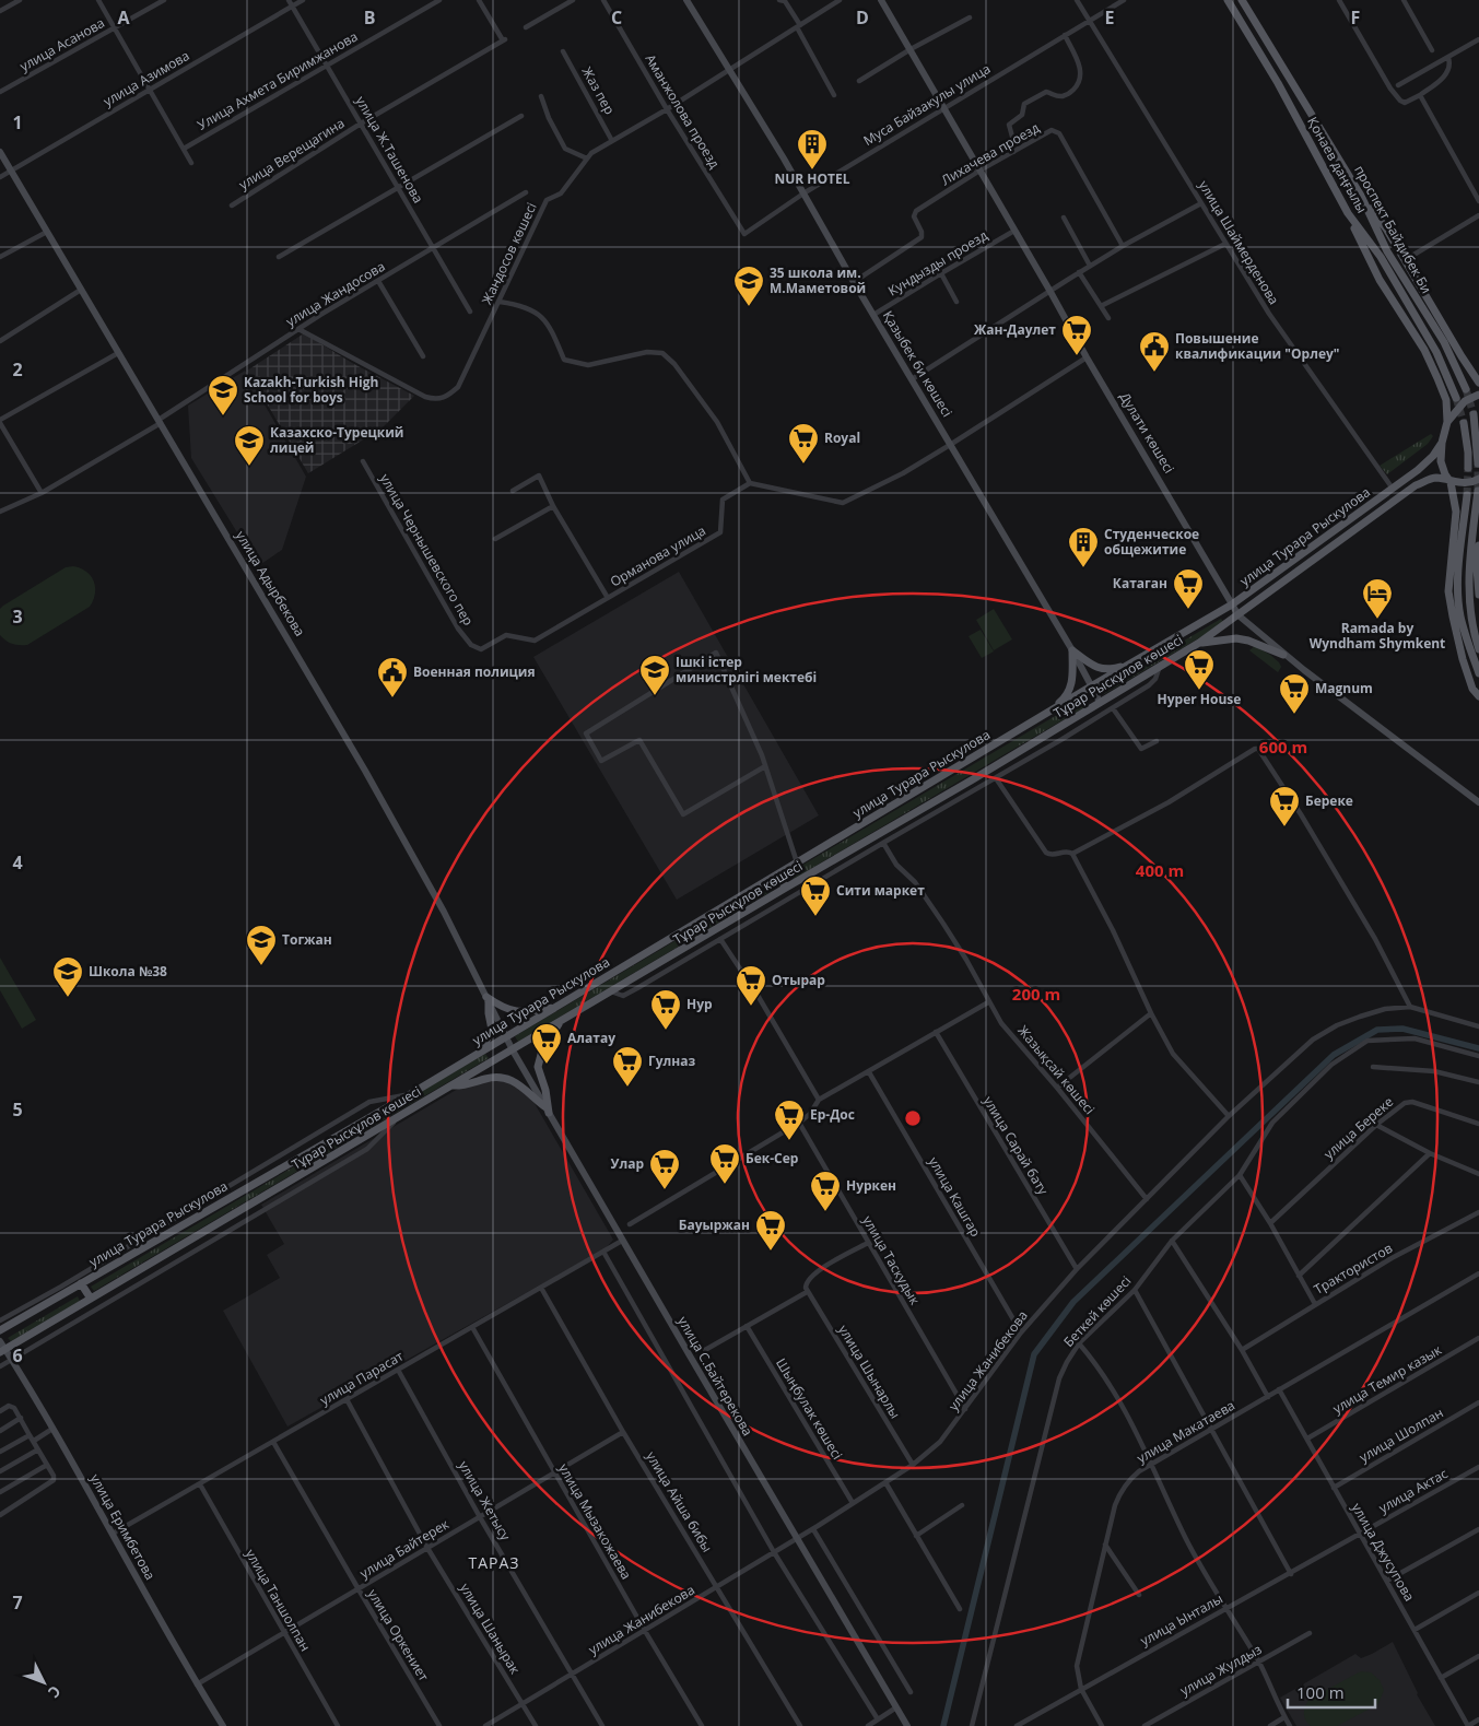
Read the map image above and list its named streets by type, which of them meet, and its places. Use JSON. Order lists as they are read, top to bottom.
{
  "streets": {
    "main road": [
      "Қонаев даңғылы",
      "проспект Байдибек Би",
      "Қазыбек би көшесі",
      "Дулати көшесі",
      "улица Турара Рыскулова",
      "улица Адырбекова",
      "Тұрар Рыскұлов көшесі",
      "улица С.Байтерекова",
      "улица Еримбетова"
    ],
    "street": [
      "улица Асанова",
      "улица Азимова",
      "Улица Ахмета Биримжанова",
      "Жаз пер",
      "Муса Байзакулы улица",
      "Аманжолова проезд",
      "улица Ж.Ташенова",
      "улица Верещагина",
      "Лихачева проезд",
      "улица Шаймерденова",
      "Жандосов көшесі",
      "Кундызды проезд",
      "улица Жандосова",
      "улица Чернышевского пер",
      "Орманова улица",
      "Жазықсай көшесі",
      "улица Береке",
      "улица Сарай бату",
      "улица Кашгар",
      "улица Таскудык",
      "Трактористов",
      "Беткей көшесі",
      "улица Жанибекова",
      "улица Шынарлы",
      "улица Парасат",
      "улица Темир казык",
      "Шыңбулак көшесі",
      "улица Макатаева",
      "улица Шолпан",
      "улица Актас",
      "улица Жетысу",
      "улица Айша бибы",
      "улица Мызакожаева",
      "улица Байтерек",
      "улица Джусупова",
      "улица Таншолпан",
      "улица Ынталы",
      "улица Шанырак",
      "улица Оркениет",
      "улица Жулдыз"
    ]
  },
  "crossings": [
    ["улица Азимова", "улица Ж.Ташенова"],
    ["улица Азимова", "улица Адырбекова"],
    ["Улица Ахмета Биримжанова", "улица Ж.Ташенова"],
    ["Жаз пер", "Жандосов көшесі"],
    ["Муса Байзакулы улица", "Аманжолова проезд"],
    ["Муса Байзакулы улица", "улица Шаймерденова"],
    ["Муса Байзакулы улица", "Қазыбек би көшесі"],
    ["Муса Байзакулы улица", "Дулати көшесі"],
    ["Аманжолова проезд", "Жандосов көшесі"],
    ["улица Ж.Ташенова", "улица Верещагина"],
    ["улица Ж.Ташенова", "улица Жандосова"],
    ["Лихачева проезд", "Қазыбек би көшесі"],
    ["Лихачева проезд", "Дулати көшесі"],
    ["улица Шаймерденова", "улица Турара Рыскулова"],
    ["Жандосов көшесі", "улица Жандосова"],
    ["Жандосов көшесі", "Қазыбек би көшесі"],
    ["Кундызды проезд", "Қазыбек би көшесі"],
    ["Кундызды проезд", "Дулати көшесі"],
    ["улица Жандосова", "улица Адырбекова"],
    ["Қазыбек би көшесі", "улица Турара Рыскулова"],
    ["Қазыбек би көшесі", "Тұрар Рыскұлов көшесі"],
    ["Дулати көшесі", "улица Турара Рыскулова"],
    ["Дулати көшесі", "Тұрар Рыскұлов көшесі"],
    ["улица Турара Рыскулова", "улица Адырбекова"],
    ["улица Турара Рыскулова", "Тұрар Рыскұлов көшесі"],
    ["улица Турара Рыскулова", "улица С.Байтерекова"],
    ["улица Чернышевского пер", "Орманова улица"],
    ["улица Адырбекова", "улица С.Байтерекова"],
    ["Тұрар Рыскұлов көшесі", "улица С.Байтерекова"],
    ["Тұрар Рыскұлов көшесі", "улица Еримбетова"],
    ["Жазықсай көшесі", "улица Жанибекова"],
    ["улица Сарай бату", "улица Жанибекова"],
    ["улица Кашгар", "улица Жанибекова"],
    ["улица Таскудык", "улица Жанибекова"],
    ["улица Жанибекова", "улица Шынарлы"],
    ["улица Жанибекова", "улица С.Байтерекова"],
    ["улица Жанибекова", "Шыңбулак көшесі"],
    ["улица Жанибекова", "улица Жетысу"],
    ["улица Жанибекова", "улица Айша бибы"],
    ["улица Жанибекова", "улица Мызакожаева"],
    ["улица Жанибекова", "улица Шанырак"],
    ["улица С.Байтерекова", "улица Парасат"],
    ["улица Парасат", "улица Жетысу"],
    ["улица Парасат", "улица Айша бибы"],
    ["улица Парасат", "улица Мызакожаева"],
    ["улица Парасат", "улица Еримбетова"],
    ["улица Парасат", "улица Таншолпан"],
    ["улица Парасат", "улица Шанырак"],
    ["улица Парасат", "улица Оркениет"],
    ["улица Темир казык", "улица Джусупова"],
    ["улица Макатаева", "улица Джусупова"],
    ["улица Макатаева", "улица Ынталы"],
    ["улица Шолпан", "улица Джусупова"],
    ["улица Актас", "улица Джусупова"],
    ["улица Актас", "улица Ынталы"],
    ["улица Жетысу", "улица Байтерек"],
    ["улица Айша бибы", "улица Байтерек"],
    ["улица Мызакожаева", "улица Байтерек"],
    ["улица Еримбетова", "улица Байтерек"],
    ["улица Байтерек", "улица Таншолпан"],
    ["улица Байтерек", "улица Шанырак"],
    ["улица Байтерек", "улица Оркениет"],
    ["улица Джусупова", "улица Ынталы"]
  ],
  "districts": ["ТАРАЗ"],
  "places": {
    "building": ["NUR HOTEL", "Студенческое общежитие"],
    "school or university": [
      "35 школа им. М.Маметовой",
      "Kazakh-Turkish High School for boys",
      "Казахско-Турецкий лицей",
      "Ішкі істер министрлігі мектебі",
      "Тогжан",
      "Школа №38"
    ],
    "supermarket": [
      "Жан-Даулет",
      "Royal",
      "Катаган",
      "Hyper House",
      "Magnum",
      "Береке",
      "Сити маркет",
      "Отырар",
      "Нур",
      "Алатау",
      "Гулназ",
      "Ер-Дос",
      "Бек-Сер",
      "Улар",
      "Нуркен",
      "Бауыржан"
    ],
    "public building": ["Повышение квалификации \"Орлеу\"", "Военная полиция"],
    "hotel": ["Ramada by Wyndham Shymkent"]
  },
  "scale_bar": "100 m",
  "north": "bottom right",
  "grid": {
    "columns": [
      "A",
      "B",
      "C",
      "D",
      "E",
      "F"
    ],
    "rows": [
      "1",
      "2",
      "3",
      "4",
      "5",
      "6",
      "7"
    ]
  },
  "rings": ["600 m", "400 m", "200 m"]
}
